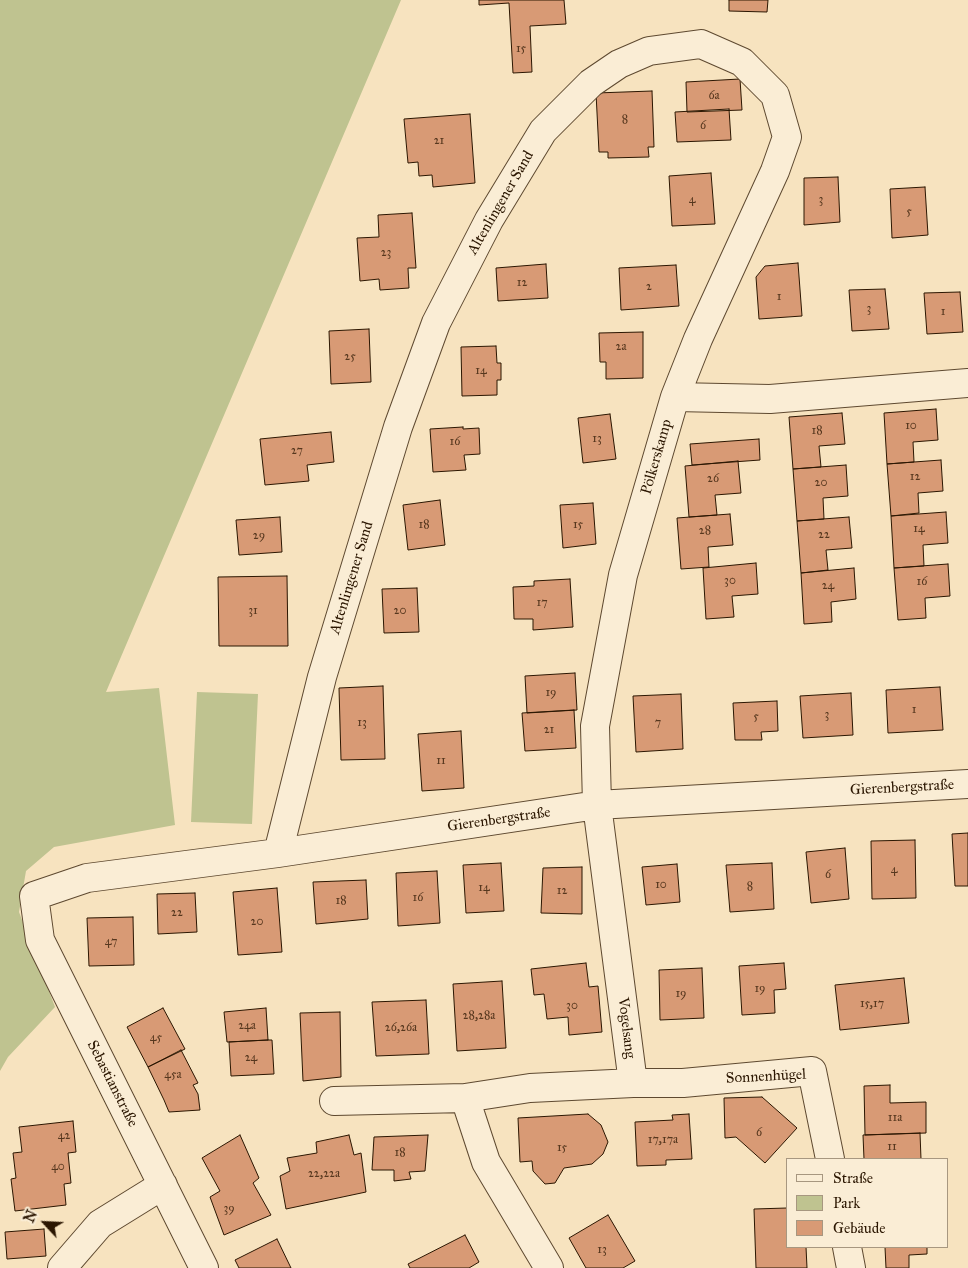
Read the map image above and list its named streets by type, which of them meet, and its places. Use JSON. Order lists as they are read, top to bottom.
{
  "streets": {
    "street": [
      "Altenlingener Sand",
      "Pölkerskamp",
      "Gierenbergstraße",
      "Vogelsang",
      "Sonnenhügel",
      "Sebastianstraße"
    ]
  },
  "crossings": [
    ["Altenlingener Sand", "Pölkerskamp"],
    ["Altenlingener Sand", "Gierenbergstraße"],
    ["Pölkerskamp", "Gierenbergstraße"],
    ["Pölkerskamp", "Vogelsang"],
    ["Gierenbergstraße", "Vogelsang"],
    ["Gierenbergstraße", "Sebastianstraße"],
    ["Vogelsang", "Sonnenhügel"]
  ],
  "house_numbers": [
    "15",
    "6a",
    "8",
    "6",
    "21",
    "4",
    "3",
    "5",
    "23",
    "12",
    "2",
    "1",
    "3",
    "1",
    "2a",
    "25",
    "14",
    "10",
    "18",
    "13",
    "16",
    "27",
    "12",
    "26",
    "20",
    "18",
    "15",
    "14",
    "28",
    "22",
    "29",
    "30",
    "16",
    "24",
    "17",
    "31",
    "20",
    "19",
    "1",
    "3",
    "5",
    "13",
    "7",
    "21",
    "11",
    "4",
    "6",
    "10",
    "8",
    "14",
    "12",
    "16",
    "18",
    "22",
    "20",
    "47",
    "19",
    "19",
    "15,17",
    "30",
    "28,28a",
    "24a",
    "26,26a",
    "45",
    "24",
    "45a",
    "11a",
    "6",
    "42",
    "17,17a",
    "11",
    "15",
    "18",
    "40",
    "22,22a",
    "39",
    "13"
  ],
  "legend": ["Straße", "Park", "Gebäude"],
  "north": "top left"
}
